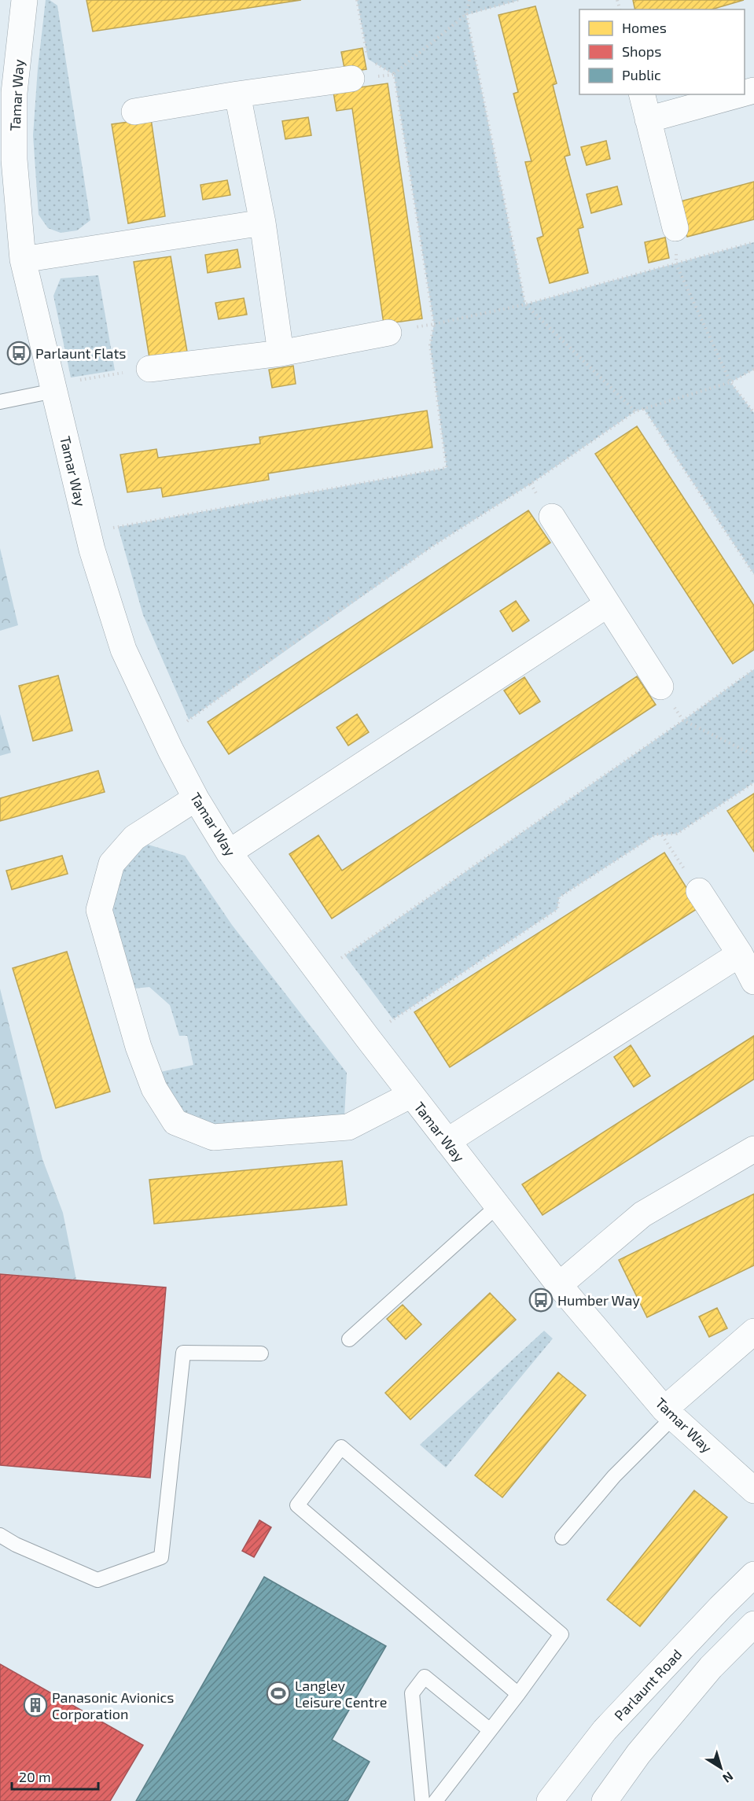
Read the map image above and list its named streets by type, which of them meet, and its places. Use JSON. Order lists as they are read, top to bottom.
{
  "streets": {
    "street": ["Tamar Way", "Parlaunt Road"]
  },
  "places": {
    "bus stop": ["Parlaunt Flats", "Humber Way"],
    "sports": ["Langley Leisure Centre"],
    "building": ["Panasonic Avionics Corporation"]
  },
  "legend": ["Homes", "Shops", "Public"],
  "scale_bar": "20 m",
  "north": "bottom right"
}
